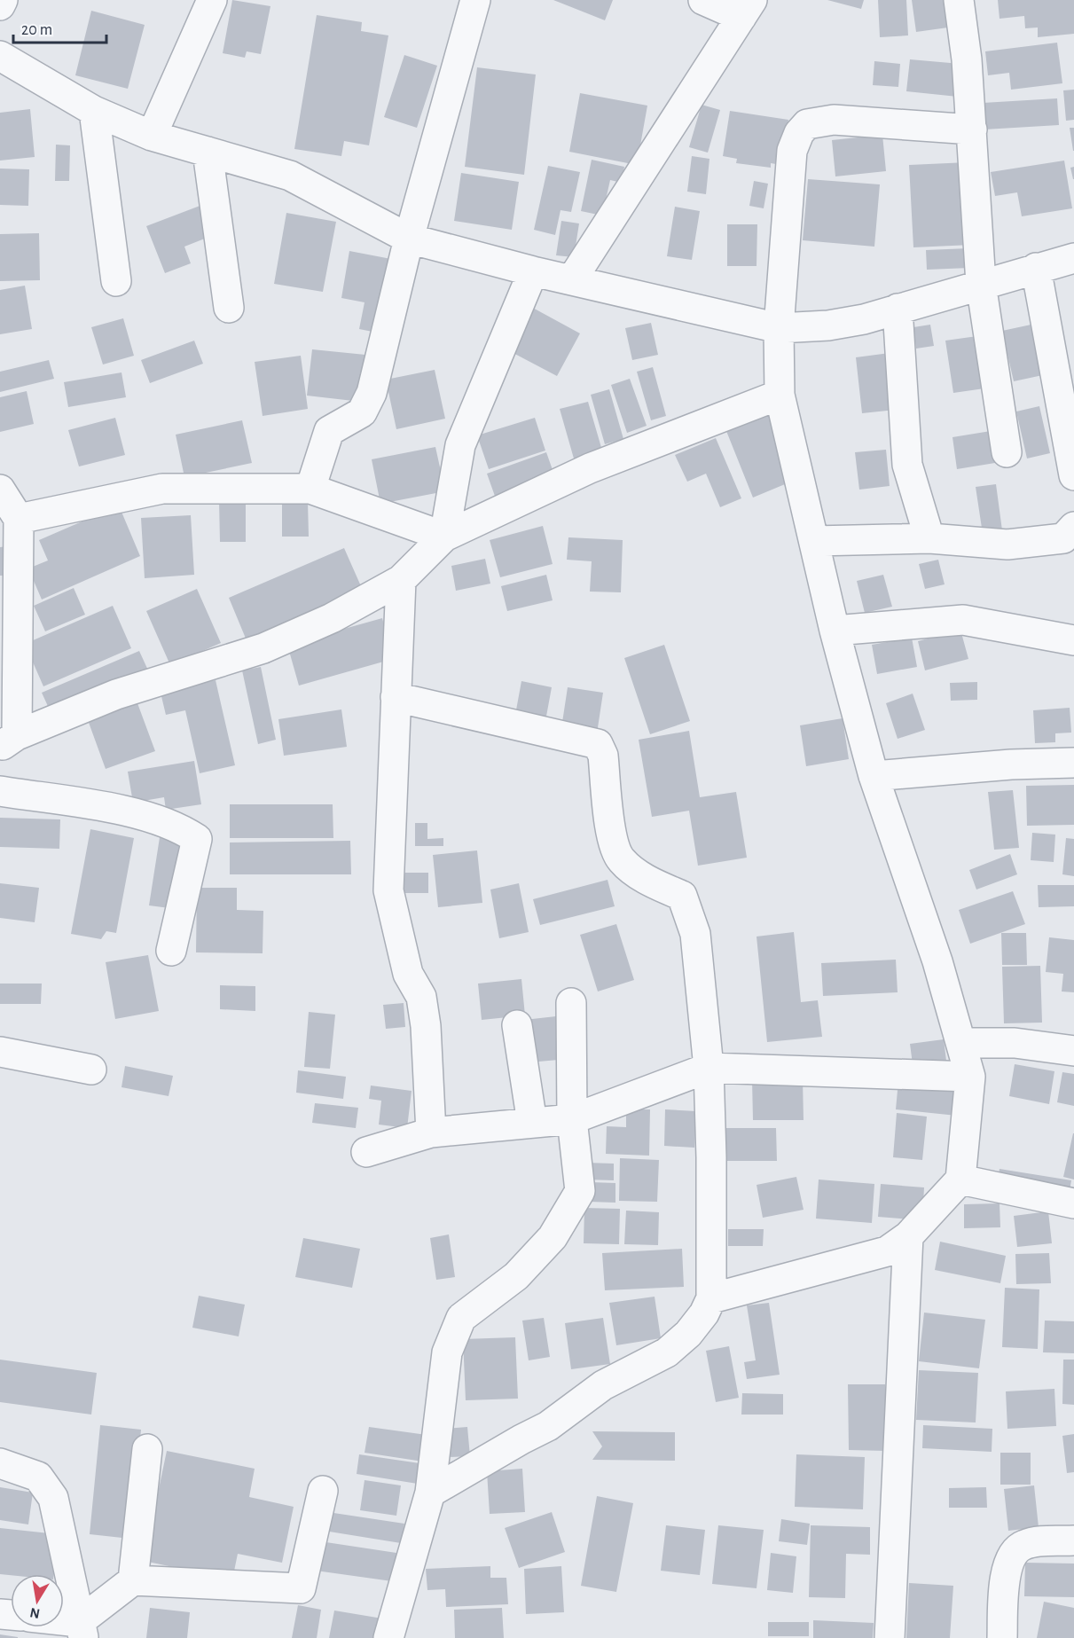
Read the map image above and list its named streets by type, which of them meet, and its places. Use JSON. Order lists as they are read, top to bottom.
{
  "scale_bar": "20 m",
  "north": "bottom"
}
